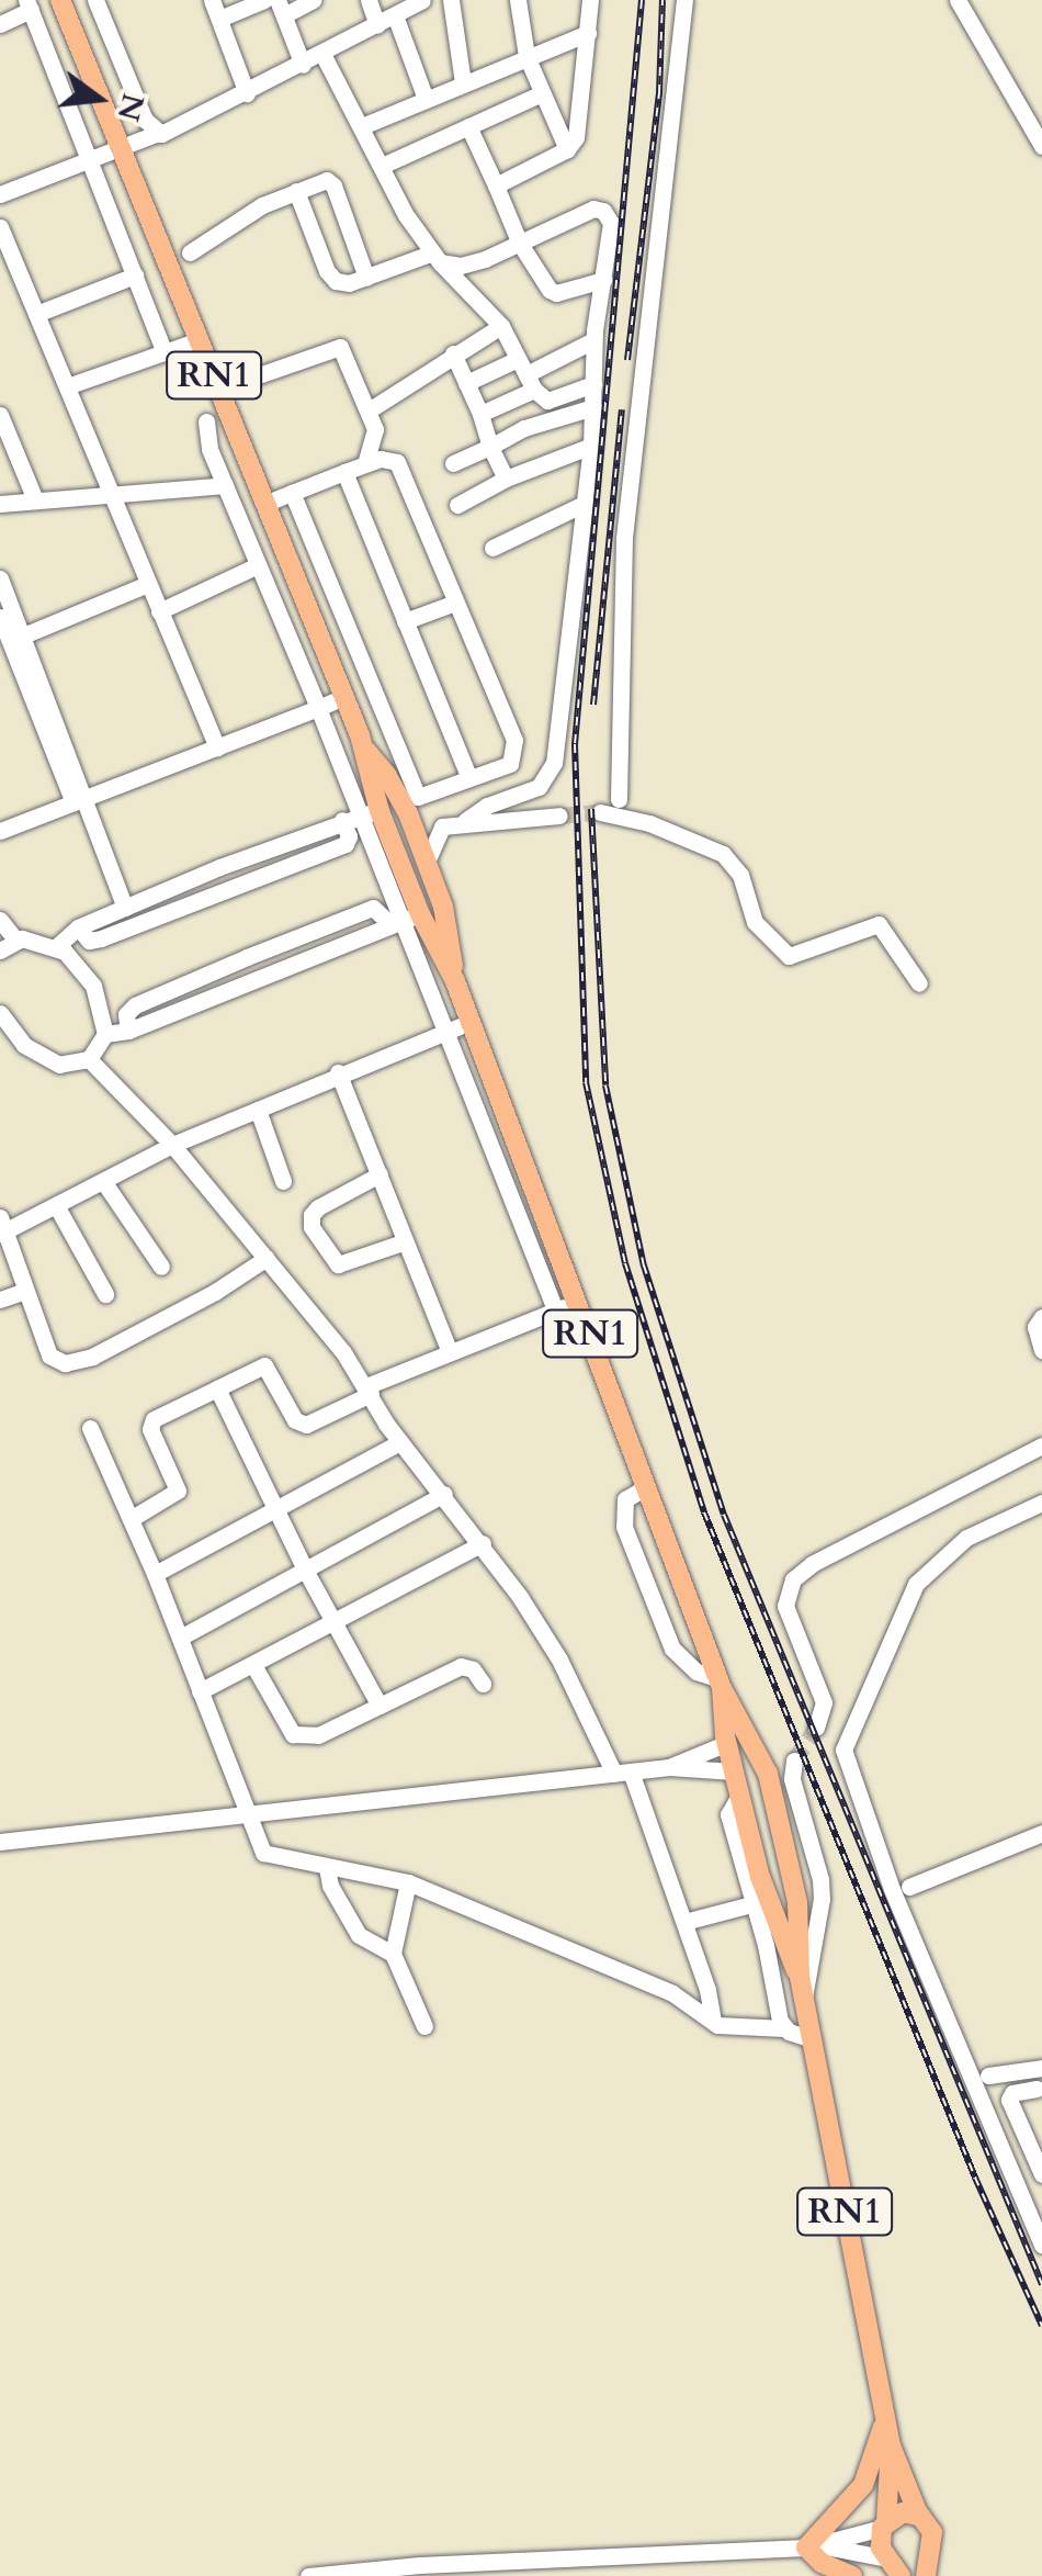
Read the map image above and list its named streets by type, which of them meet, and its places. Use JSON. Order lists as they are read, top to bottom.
{
  "streets": {
    "main road": ["RN1"]
  },
  "north": "right"
}
